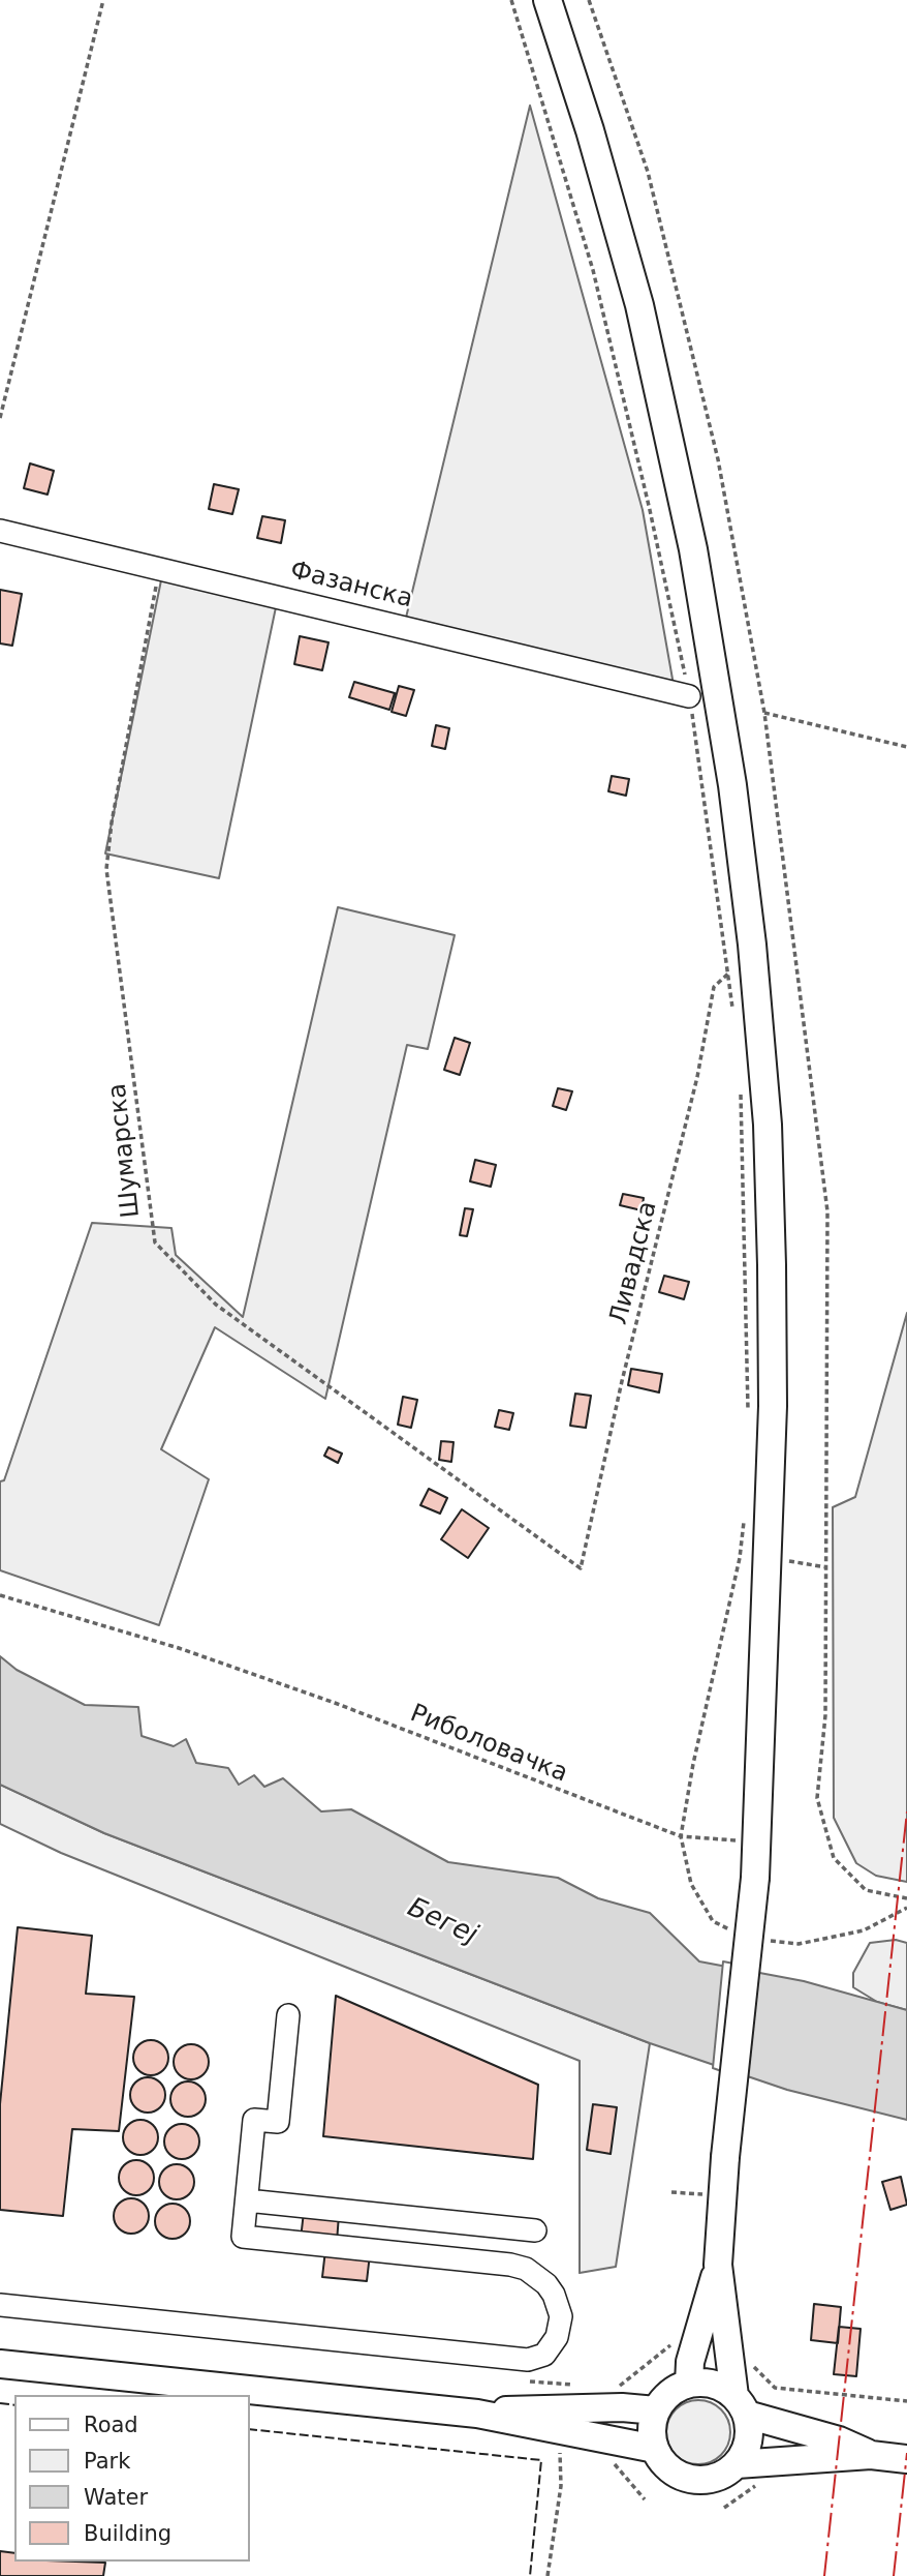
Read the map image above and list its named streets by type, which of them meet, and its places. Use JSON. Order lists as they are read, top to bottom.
{
  "streets": {
    "street": ["Фазанска"],
    "path": ["Шумарска", "Ливадска", "Риболовачка"]
  },
  "crossings": [
    ["Фазанска", "Шумарска"],
    ["Шумарска", "Ливадска"]
  ],
  "water": ["Бегеј"],
  "legend": [
    "Road",
    "Park",
    "Water",
    "Building"
  ]
}
